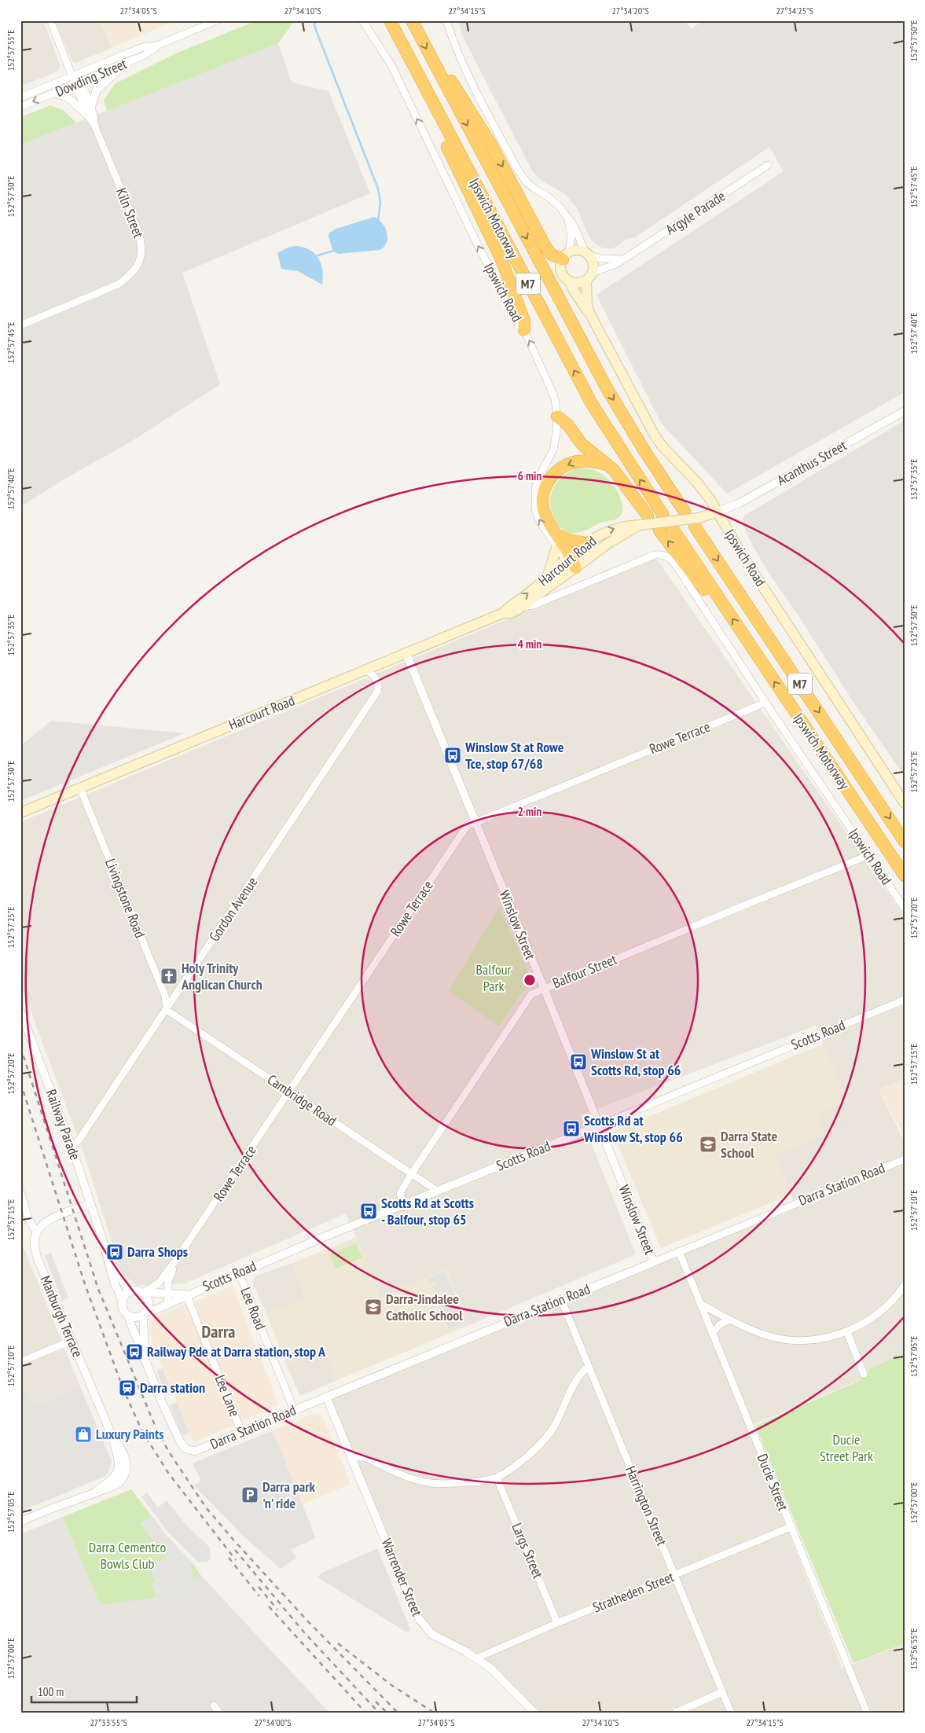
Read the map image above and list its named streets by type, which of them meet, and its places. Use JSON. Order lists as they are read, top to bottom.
{
  "streets": {
    "highway": ["Ipswich Motorway", "M7"],
    "main road": ["Ipswich Road", "Harcourt Road"],
    "street": [
      "Dowding Street",
      "Kiln Street",
      "Argyle Parade",
      "Acanthus Street",
      "Rowe Terrace",
      "Livingstone Road",
      "Gordon Avenue",
      "Winslow Street",
      "Balfour Street",
      "Scotts Road",
      "Cambridge Road",
      "Railway Parade",
      "Darra Station Road",
      "Lee Road",
      "Manburgh Terrace",
      "Lee Lane",
      "Ducie Street",
      "Harrington Street",
      "Largs Street",
      "Warrender Street",
      "Stratheden Street"
    ]
  },
  "crossings": [
    ["Dowding Street", "Kiln Street"],
    ["Argyle Parade", "Ipswich Road"],
    ["Ipswich Motorway", "Harcourt Road"],
    ["Ipswich Road", "Acanthus Street"],
    ["Ipswich Road", "Harcourt Road"],
    ["Ipswich Road", "Rowe Terrace"],
    ["Ipswich Road", "Balfour Street"],
    ["Acanthus Street", "Harcourt Road"],
    ["Harcourt Road", "Livingstone Road"],
    ["Harcourt Road", "Gordon Avenue"],
    ["Harcourt Road", "Winslow Street"],
    ["Rowe Terrace", "Winslow Street"],
    ["Rowe Terrace", "Scotts Road"],
    ["Rowe Terrace", "Cambridge Road"],
    ["Rowe Terrace", "Railway Parade"],
    ["Livingstone Road", "Gordon Avenue"],
    ["Livingstone Road", "Cambridge Road"],
    ["Gordon Avenue", "Cambridge Road"],
    ["Gordon Avenue", "Railway Parade"],
    ["Winslow Street", "Balfour Street"],
    ["Winslow Street", "Scotts Road"],
    ["Winslow Street", "Darra Station Road"],
    ["Balfour Street", "Scotts Road"],
    ["Balfour Street", "Cambridge Road"],
    ["Scotts Road", "Cambridge Road"],
    ["Scotts Road", "Railway Parade"],
    ["Scotts Road", "Lee Road"],
    ["Scotts Road", "Lee Lane"],
    ["Darra Station Road", "Lee Road"],
    ["Darra Station Road", "Lee Lane"],
    ["Darra Station Road", "Ducie Street"],
    ["Darra Station Road", "Harrington Street"],
    ["Darra Station Road", "Warrender Street"],
    ["Ducie Street", "Stratheden Street"],
    ["Harrington Street", "Stratheden Street"],
    ["Largs Street", "Stratheden Street"],
    ["Warrender Street", "Stratheden Street"]
  ],
  "districts": ["Darra"],
  "parks": ["Balfour Park", "Ducie Street Park", "Darra Cementco Bowls Club"],
  "places": {
    "bus stop": [
      "Winslow St at Rowe Tce, stop 67/68",
      "Winslow St at Scotts Rd, stop 66",
      "Scotts Rd at Winslow St, stop 66",
      "Scotts Rd at Scotts - Balfour, stop 65",
      "Darra Shops",
      "Railway Pde at Darra station, stop A"
    ],
    "church": ["Holy Trinity Anglican Church"],
    "school or university": ["Darra State School", "Darra-Jindalee Catholic School"],
    "station": ["Darra station"],
    "shop": ["Luxury Paints"],
    "parking": ["Darra park 'n' ride"]
  },
  "scale_bar": "100 m",
  "coordinates": [
    "27°34'05\"S",
    "27°34'10\"S",
    "27°34'15\"S",
    "27°34'20\"S",
    "27°34'25\"S",
    "152°57'50\"E",
    "152°57'55\"E",
    "152°57'45\"E",
    "152°57'40\"E",
    "152°57'35\"E",
    "152°57'30\"E",
    "152°57'25\"E",
    "152°57'20\"E",
    "152°57'15\"E",
    "152°57'10\"E",
    "152°57'05\"E",
    "152°57'00\"E",
    "152°56'55\"E",
    "27°33'55\"S",
    "27°34'00\"S"
  ],
  "rings": ["6 min", "4 min", "2 min"]
}
